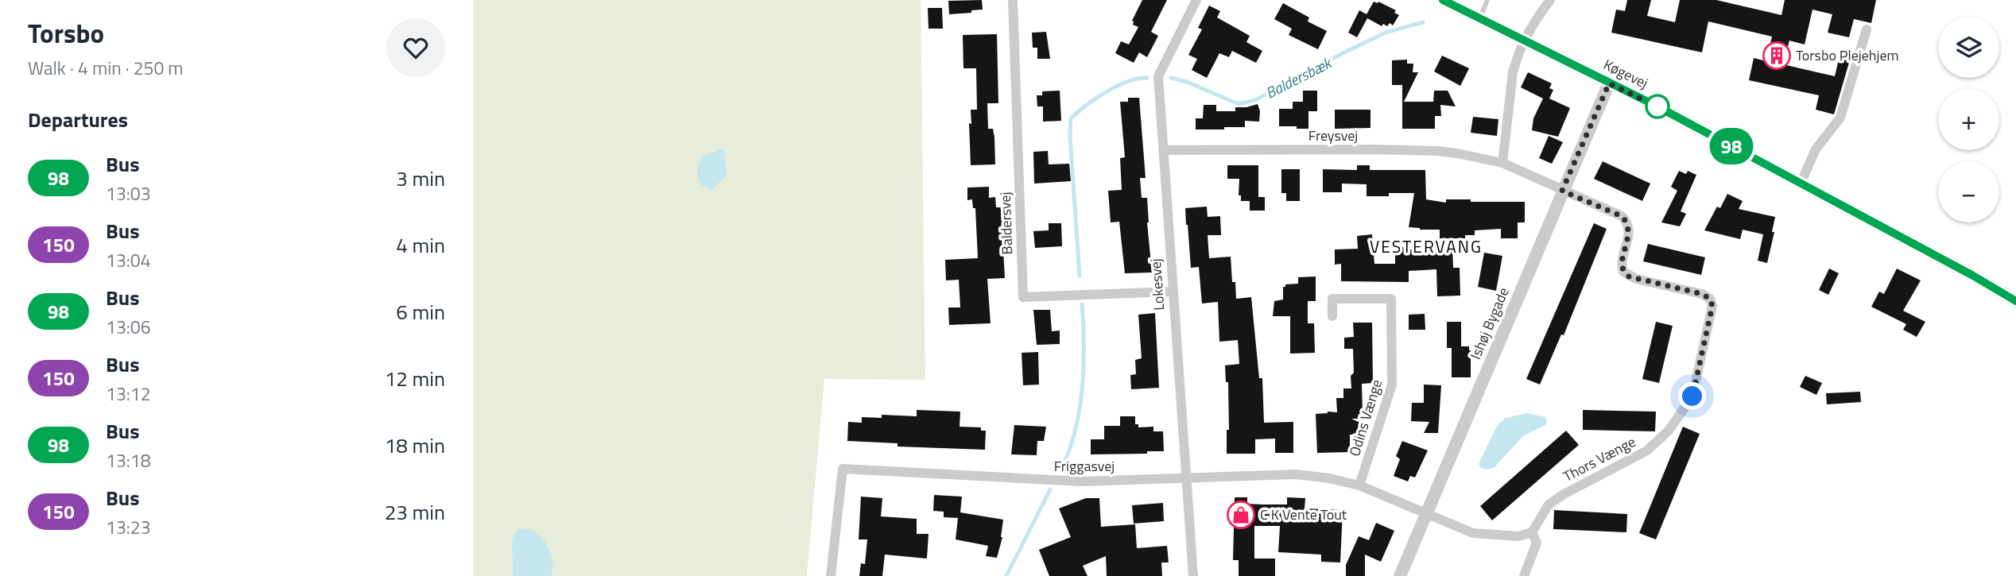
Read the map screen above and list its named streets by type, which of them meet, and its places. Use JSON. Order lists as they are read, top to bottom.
{
  "streets": {
    "street": [
      "Køgevej",
      "Freysvej",
      "Baldersvej",
      "Lokesvej",
      "Ishøj Bygade",
      "Odins Vænge",
      "Thors Vænge",
      "Friggasvej"
    ]
  },
  "crossings": [
    ["Køgevej", "Ishøj Bygade"],
    ["Freysvej", "Lokesvej"],
    ["Freysvej", "Ishøj Bygade"],
    ["Freysvej", "Thors Vænge"],
    ["Baldersvej", "Lokesvej"],
    ["Lokesvej", "Friggasvej"],
    ["Ishøj Bygade", "Thors Vænge"],
    ["Ishøj Bygade", "Friggasvej"],
    ["Odins Vænge", "Friggasvej"]
  ],
  "districts": ["VESTERVANG"],
  "water": ["Baldersbæk"],
  "places": {
    "building": ["Torsbo Plejehjem"],
    "shop": ["C K Vente Tout"]
  },
  "lines": ["bus line 98"],
  "page": {
    "heading": [
      ["Torsbo", "Walk · 4 min · 250 m"],
      "Departures"
    ],
    "on_map": "98",
    "map_buttons": ["+", "−"],
    "list": [
      {
        "mark": "98",
        "name": "Bus",
        "note": "13:03",
        "value": "3 min"
      },
      {
        "mark": "150",
        "name": "Bus",
        "note": "13:04",
        "value": "4 min"
      },
      {
        "mark": "98",
        "name": "Bus",
        "note": "13:06",
        "value": "6 min"
      },
      {
        "mark": "150",
        "name": "Bus",
        "note": "13:12",
        "value": "12 min"
      },
      {
        "mark": "98",
        "name": "Bus",
        "note": "13:18",
        "value": "18 min"
      },
      {
        "mark": "150",
        "name": "Bus",
        "note": "13:23",
        "value": "23 min"
      }
    ]
  }
}
